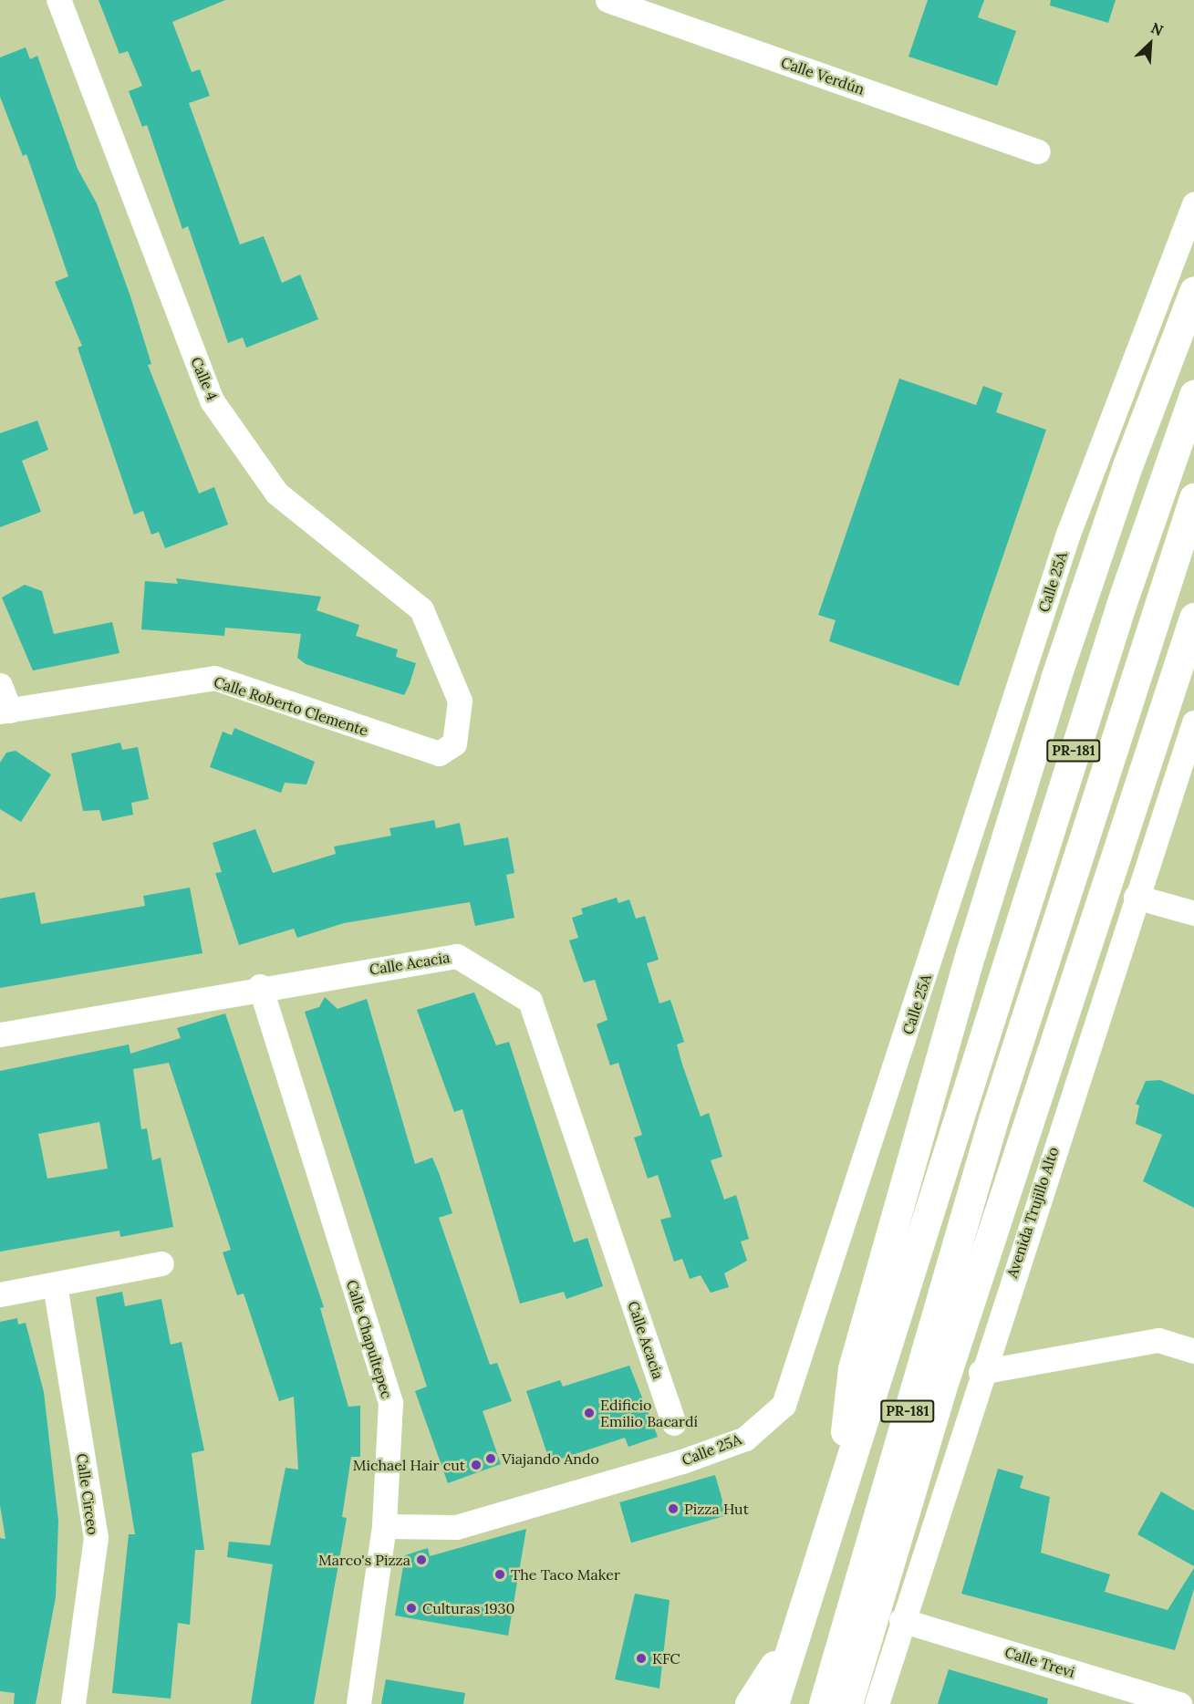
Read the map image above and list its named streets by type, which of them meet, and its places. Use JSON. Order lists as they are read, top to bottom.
{
  "streets": {
    "highway": ["PR-181"],
    "street": [
      "Calle Verdún",
      "Calle 4",
      "Calle 25A",
      "Calle Roberto Clemente",
      "Calle Acacia",
      "Avenida Trujillo Alto",
      "Calle Chapultepec",
      "Calle Circeo",
      "Calle Trevi"
    ]
  },
  "crossings": [
    ["Calle 4", "Calle Roberto Clemente"],
    ["Calle 25A", "Calle Chapultepec"],
    ["Calle Acacia", "Calle Chapultepec"],
    ["Avenida Trujillo Alto", "Calle Trevi"]
  ],
  "places": [
    "Edificio Emilio Bacardí",
    "Viajando Ando",
    "Michael Hair cut",
    "Pizza Hut",
    "Marco's Pizza",
    "The Taco Maker",
    "Culturas 1930",
    "KFC"
  ],
  "north": "top right"
}
